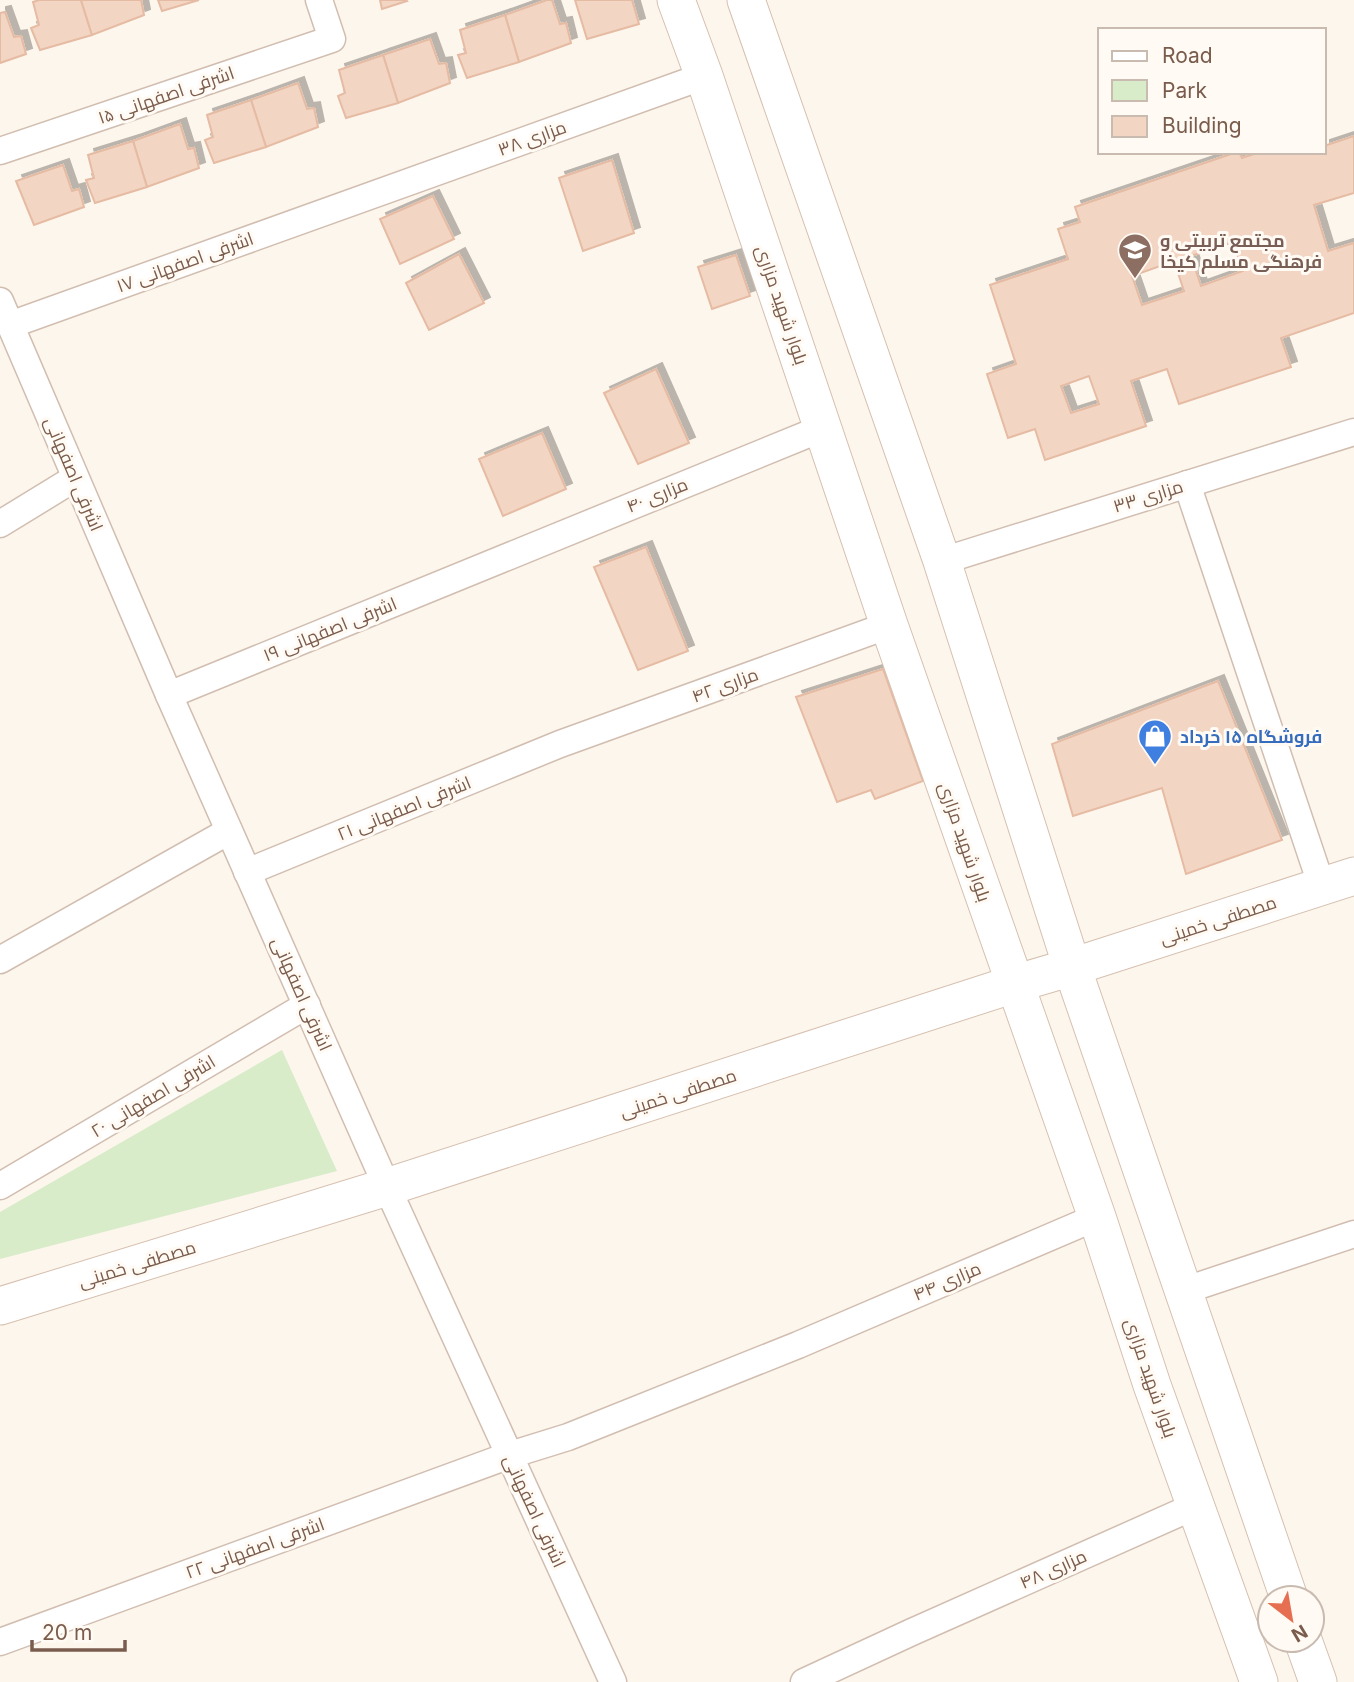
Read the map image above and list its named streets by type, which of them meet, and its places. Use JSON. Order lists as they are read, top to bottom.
{
  "streets": {
    "main road": ["بلوار شهید مزاری", "مصطفی خمینی"],
    "street": [
      "اشرفی اصفهانی ۱۵",
      "مزاری ۳۸",
      "اشرفی اصفهانی ۱۷",
      "اشرفی اصفهانی",
      "مزاری ۴۰",
      "مزاری ۳۳",
      "اشرفی اصفهانی ۱۹",
      "مزاری ۴۲",
      "اشرفی اصفهانی ۲۱",
      "اشرفی اصفهانی ۲۰",
      "مزاری ۴۴",
      "اشرفی اصفهانی ۲۲",
      "مزاری ۴۸"
    ]
  },
  "crossings": [
    ["مزاری ۳۸", "اشرفی اصفهانی ۱۷"],
    ["مزاری ۳۸", "بلوار شهید مزاری"],
    ["اشرفی اصفهانی ۱۷", "اشرفی اصفهانی"],
    ["بلوار شهید مزاری", "مزاری ۴۰"],
    ["بلوار شهید مزاری", "مزاری ۴۲"],
    ["بلوار شهید مزاری", "مصطفی خمینی"],
    ["بلوار شهید مزاری", "مزاری ۴۴"],
    ["بلوار شهید مزاری", "مزاری ۴۸"],
    ["اشرفی اصفهانی", "اشرفی اصفهانی ۱۹"],
    ["اشرفی اصفهانی", "اشرفی اصفهانی ۲۱"],
    ["اشرفی اصفهانی", "مصطفی خمینی"],
    ["اشرفی اصفهانی", "اشرفی اصفهانی ۲۰"],
    ["اشرفی اصفهانی", "مزاری ۴۴"],
    ["اشرفی اصفهانی", "اشرفی اصفهانی ۲۲"],
    ["مزاری ۴۰", "اشرفی اصفهانی ۱۹"],
    ["مزاری ۴۲", "اشرفی اصفهانی ۲۱"],
    ["مزاری ۴۴", "اشرفی اصفهانی ۲۲"]
  ],
  "places": {
    "school or university": ["مجتمع تربیتی و فرهنگی مسلم کیخا"],
    "shop": ["فروشگاه ۱۵ خرداد"]
  },
  "legend": ["Road", "Park", "Building"],
  "scale_bar": "20 m",
  "north": "bottom right"
}
